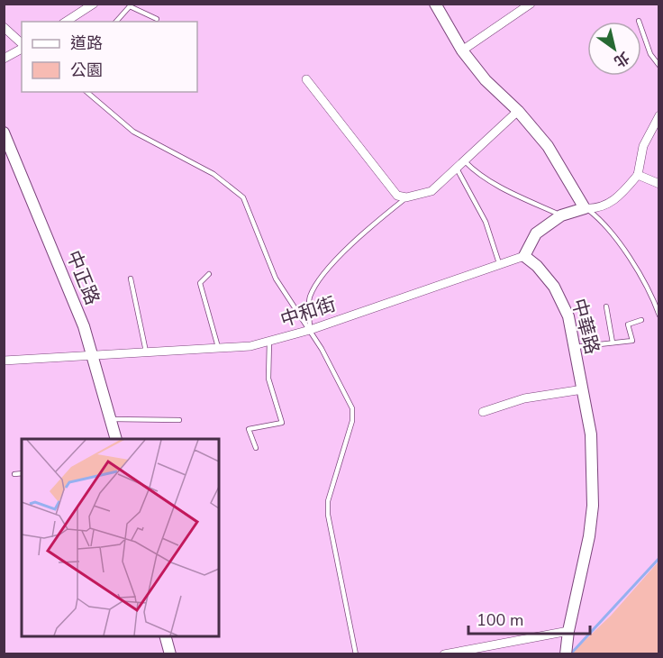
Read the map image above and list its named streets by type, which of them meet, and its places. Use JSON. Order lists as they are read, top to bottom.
{
  "streets": {
    "street": ["中正路", "中和街", "中華路"]
  },
  "crossings": [
    ["中正路", "中和街"],
    ["中和街", "中華路"]
  ],
  "legend": ["道路", "公園"],
  "scale_bar": "100 m",
  "north": "bottom right"
}
